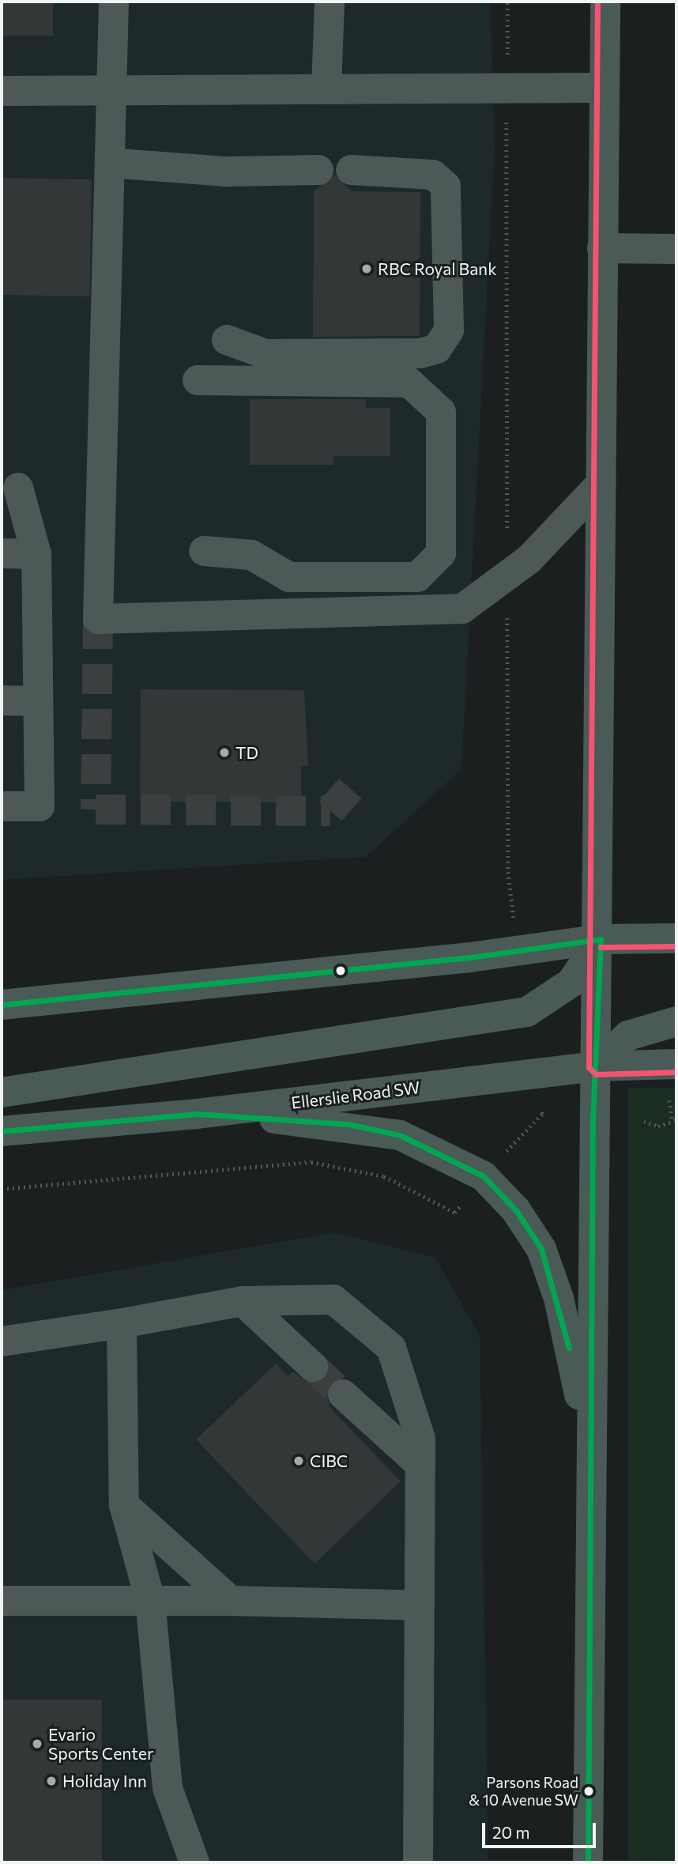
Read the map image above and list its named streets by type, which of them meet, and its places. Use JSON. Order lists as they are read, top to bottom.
{
  "streets": {
    "main road": ["Ellerslie Road SW"]
  },
  "places": [
    "RBC Royal Bank",
    "TD",
    "CIBC",
    "Evario Sports Center",
    "Holiday Inn",
    "Parsons Road & 10 Avenue SW"
  ],
  "scale_bar": "20 m"
}
